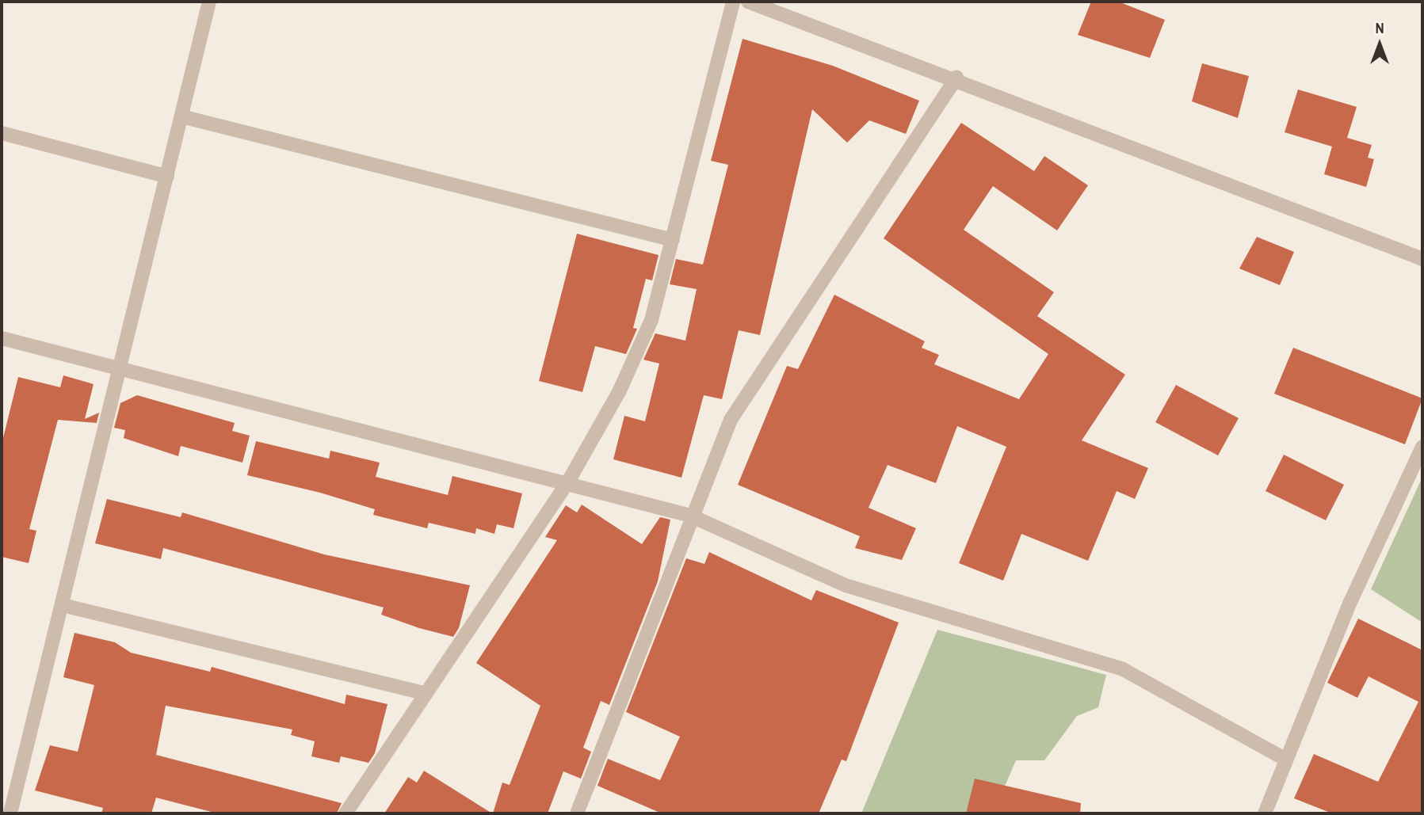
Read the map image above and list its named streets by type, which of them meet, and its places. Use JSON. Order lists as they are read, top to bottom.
{
  "north": "top"
}
